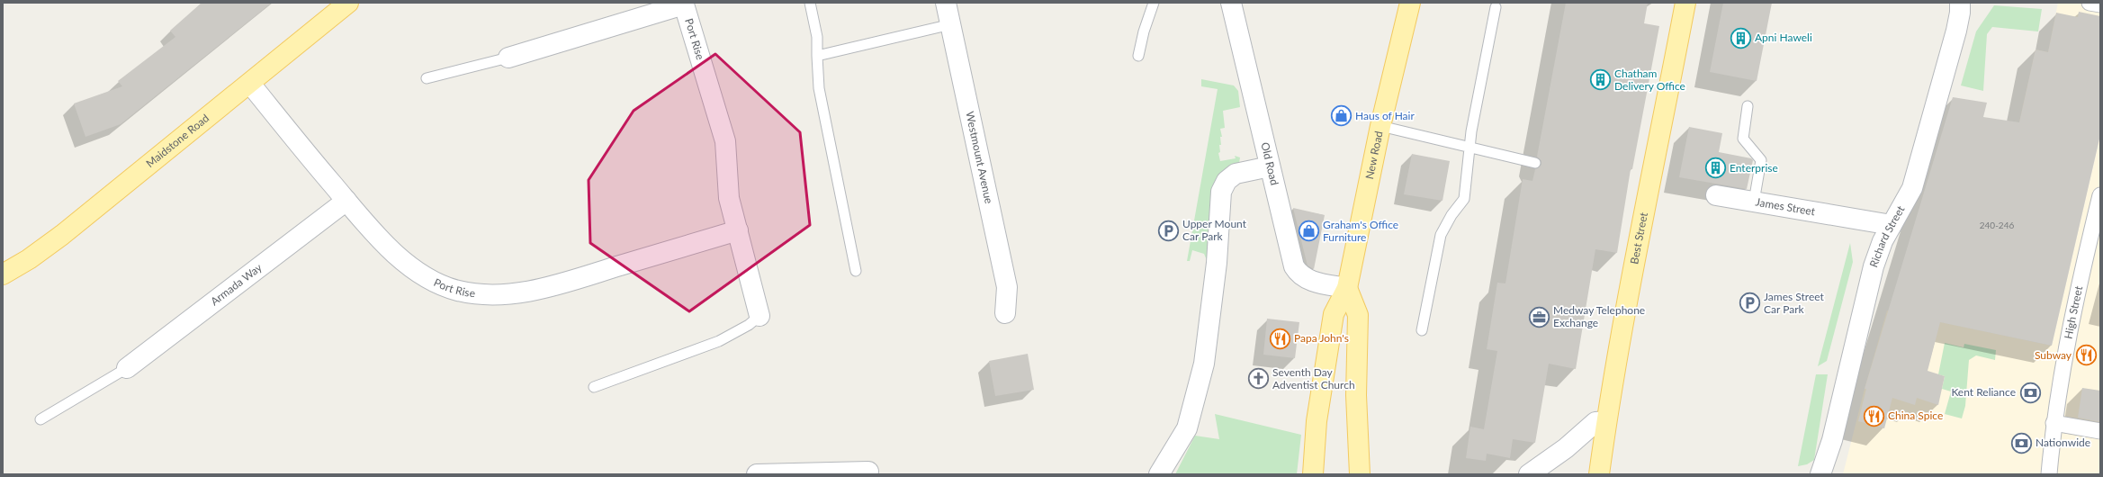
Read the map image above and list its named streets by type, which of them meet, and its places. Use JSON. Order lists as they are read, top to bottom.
{
  "streets": {
    "main road": ["Maidstone Road", "New Road", "Best Street"],
    "street": [
      "Port Rise",
      "Westmount Avenue",
      "Old Road",
      "James Street",
      "Richard Street",
      "Armada Way",
      "High Street"
    ]
  },
  "crossings": [
    ["Port Rise", "Maidstone Road"],
    ["Port Rise", "Armada Way"],
    ["New Road", "Old Road"],
    ["James Street", "Richard Street"]
  ],
  "places": {
    "building": ["Apni Haweli", "Chatham Delivery Office", "Enterprise"],
    "shop": ["Haus of Hair", "Graham's Office Furniture"],
    "parking": ["Upper Mount Car Park", "James Street Car Park"],
    "office": ["Medway Telephone Exchange"],
    "restaurant": ["Papa John's", "Subway", "China Spice"],
    "church": ["Seventh Day Adventist Church"],
    "bank": ["Kent Reliance", "Nationwide"]
  },
  "house_numbers": ["240-246"]
}
